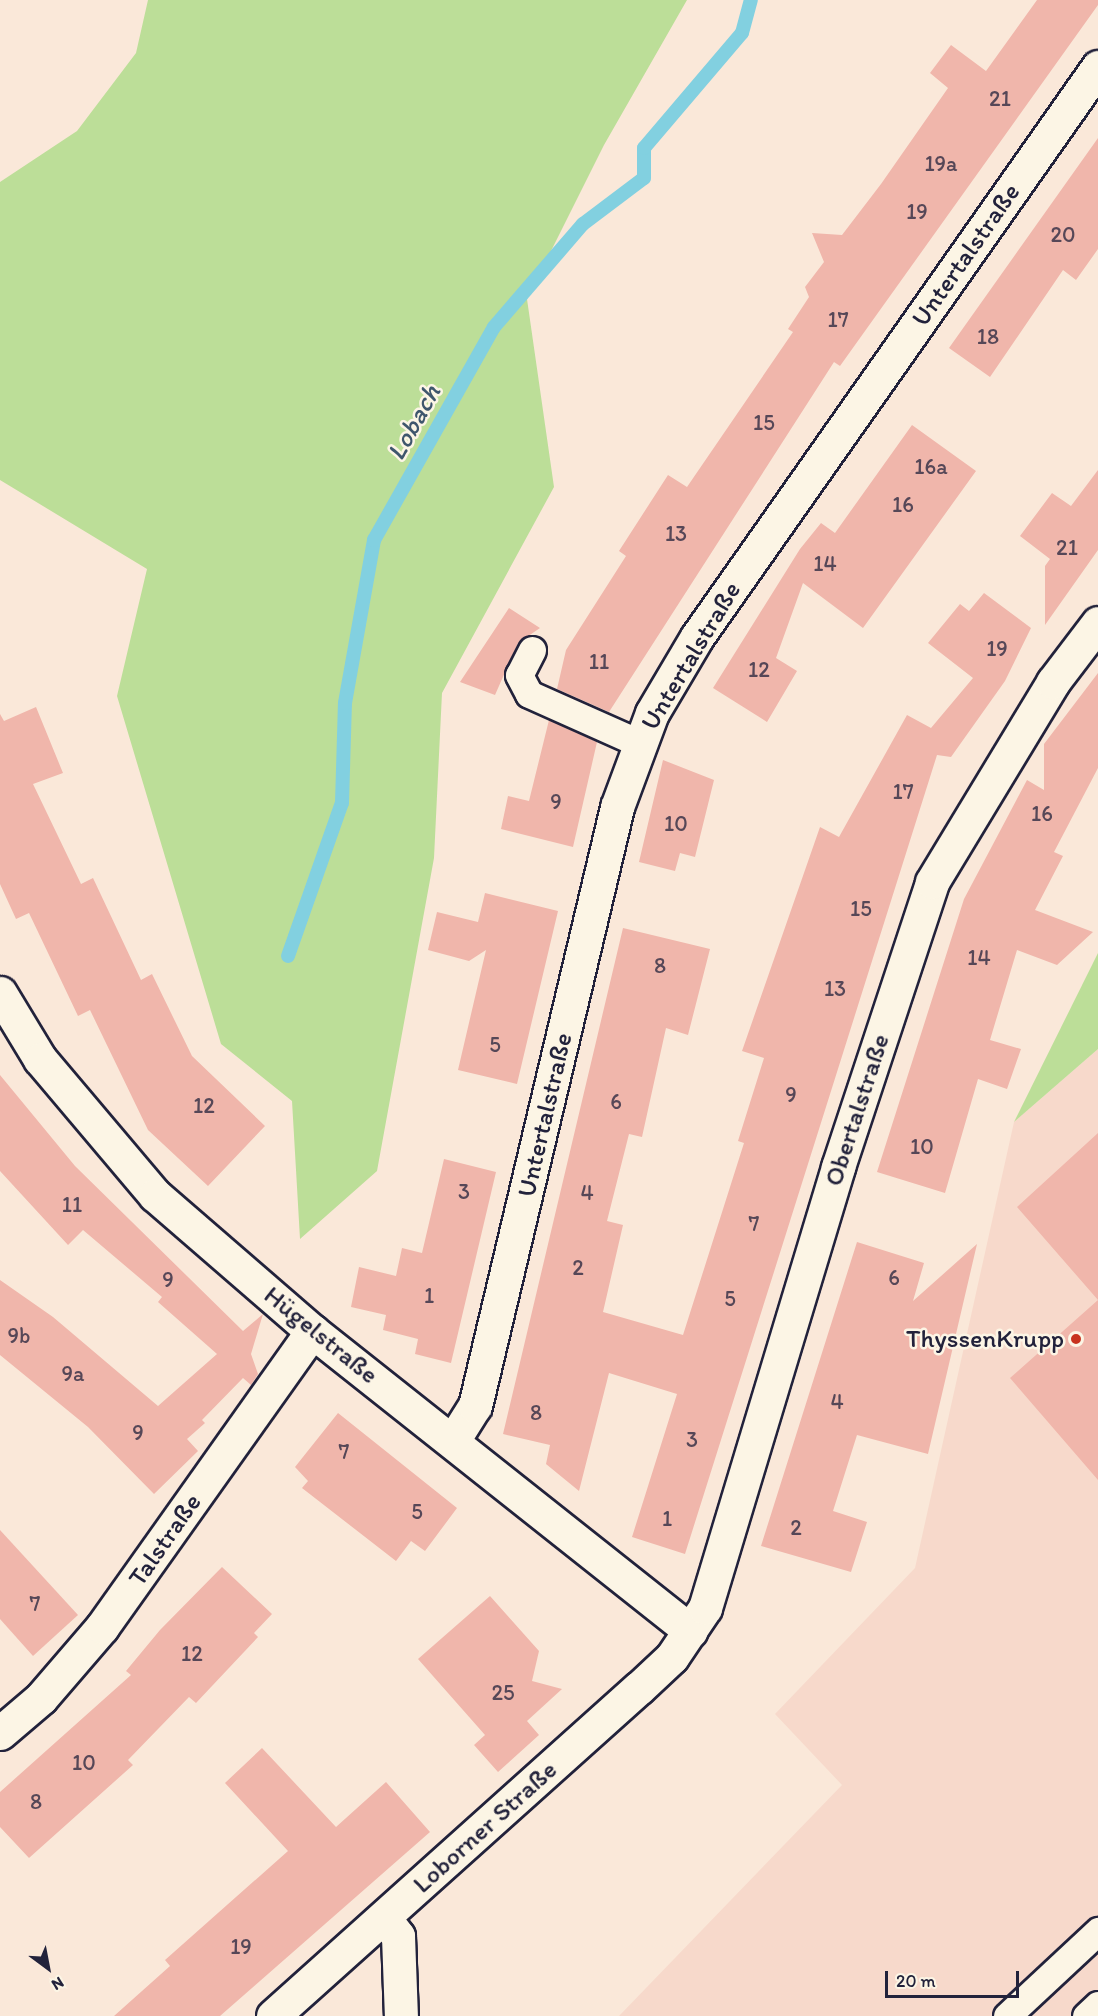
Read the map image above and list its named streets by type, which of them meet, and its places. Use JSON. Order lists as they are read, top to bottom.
{
  "streets": {
    "street": [
      "Untertalstraße",
      "Obertalstraße",
      "Hügelstraße",
      "Talstraße",
      "Loborner Straße"
    ]
  },
  "crossings": [
    ["Untertalstraße", "Hügelstraße"],
    ["Obertalstraße", "Hügelstraße"],
    ["Obertalstraße", "Loborner Straße"],
    ["Hügelstraße", "Talstraße"],
    ["Hügelstraße", "Loborner Straße"]
  ],
  "water": ["Lobach"],
  "places": ["ThyssenKrupp"],
  "house_numbers": [
    "21",
    "19a",
    "19",
    "20",
    "17",
    "18",
    "15",
    "16a",
    "16",
    "13",
    "21",
    "14",
    "19",
    "11",
    "12",
    "17",
    "9",
    "16",
    "10",
    "15",
    "14",
    "8",
    "13",
    "5",
    "9",
    "6",
    "12",
    "10",
    "3",
    "4",
    "11",
    "7",
    "2",
    "6",
    "9",
    "1",
    "5",
    "9b",
    "9a",
    "4",
    "8",
    "9",
    "3",
    "7",
    "5",
    "1",
    "2",
    "7",
    "12",
    "25",
    "10",
    "8",
    "19"
  ],
  "scale_bar": "20 m",
  "north": "bottom right"
}
